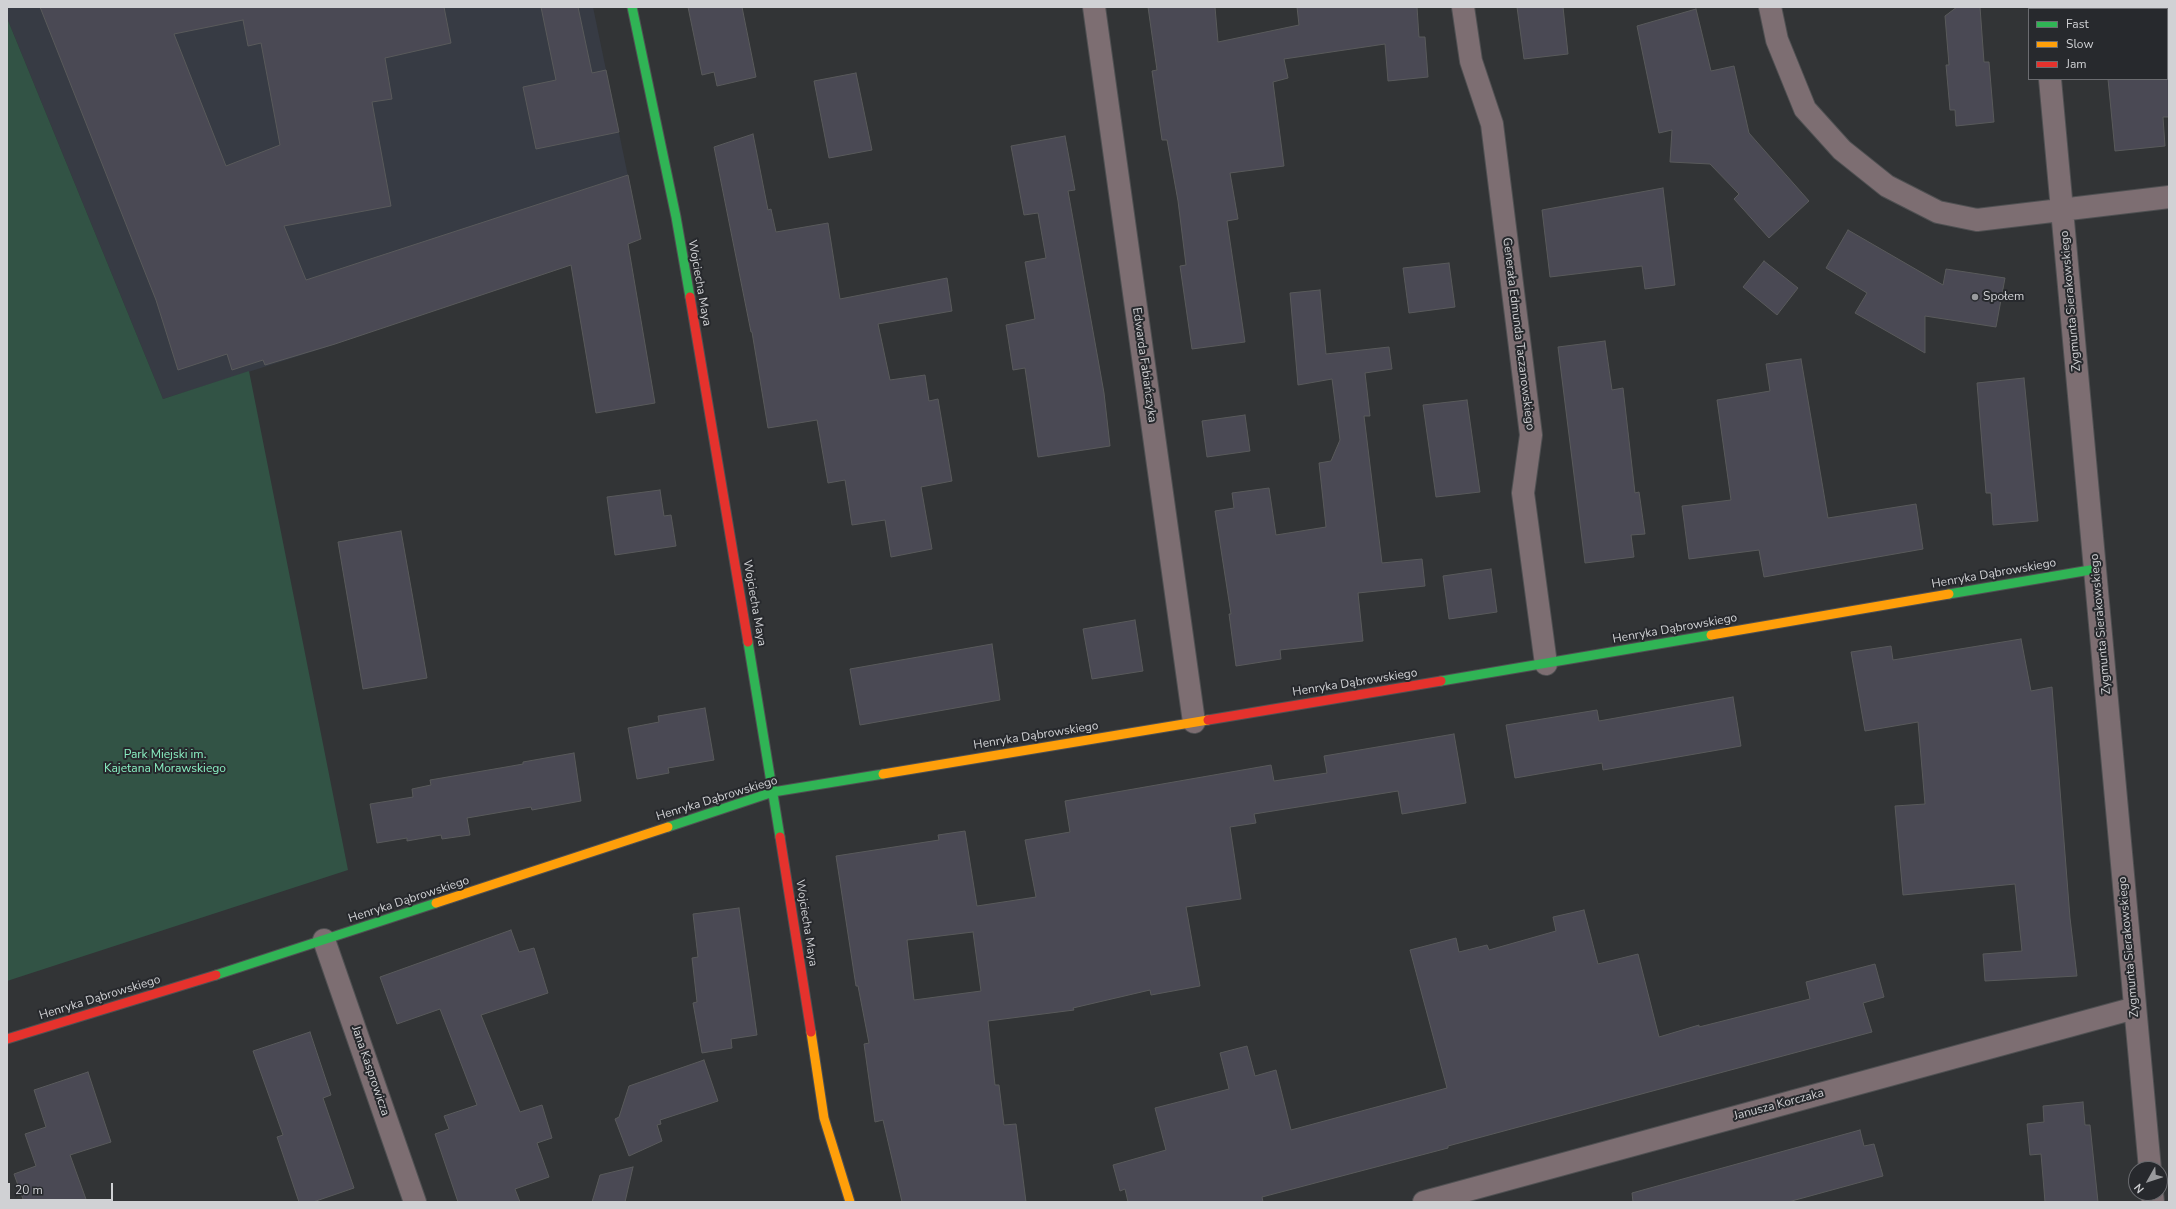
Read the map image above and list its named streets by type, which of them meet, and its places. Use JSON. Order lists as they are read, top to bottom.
{
  "streets": {
    "street": [
      "Wojciecha Maya",
      "Zygmunta Sierakowskiego",
      "Generała Edmunda Taczanowskiego",
      "Edwarda Fabiańczyka",
      "Henryka Dąbrowskiego",
      "Jana Kasprowicza",
      "Janusza Korczaka"
    ]
  },
  "crossings": [
    ["Wojciecha Maya", "Henryka Dąbrowskiego"],
    ["Zygmunta Sierakowskiego", "Henryka Dąbrowskiego"],
    ["Zygmunta Sierakowskiego", "Janusza Korczaka"],
    ["Generała Edmunda Taczanowskiego", "Henryka Dąbrowskiego"],
    ["Edwarda Fabiańczyka", "Henryka Dąbrowskiego"],
    ["Henryka Dąbrowskiego", "Jana Kasprowicza"]
  ],
  "parks": ["Park Miejski im. Kajetana Morawskiego"],
  "places": ["Społem"],
  "legend": ["Fast", "Slow", "Jam"],
  "scale_bar": "20 m",
  "north": "bottom left"
}
